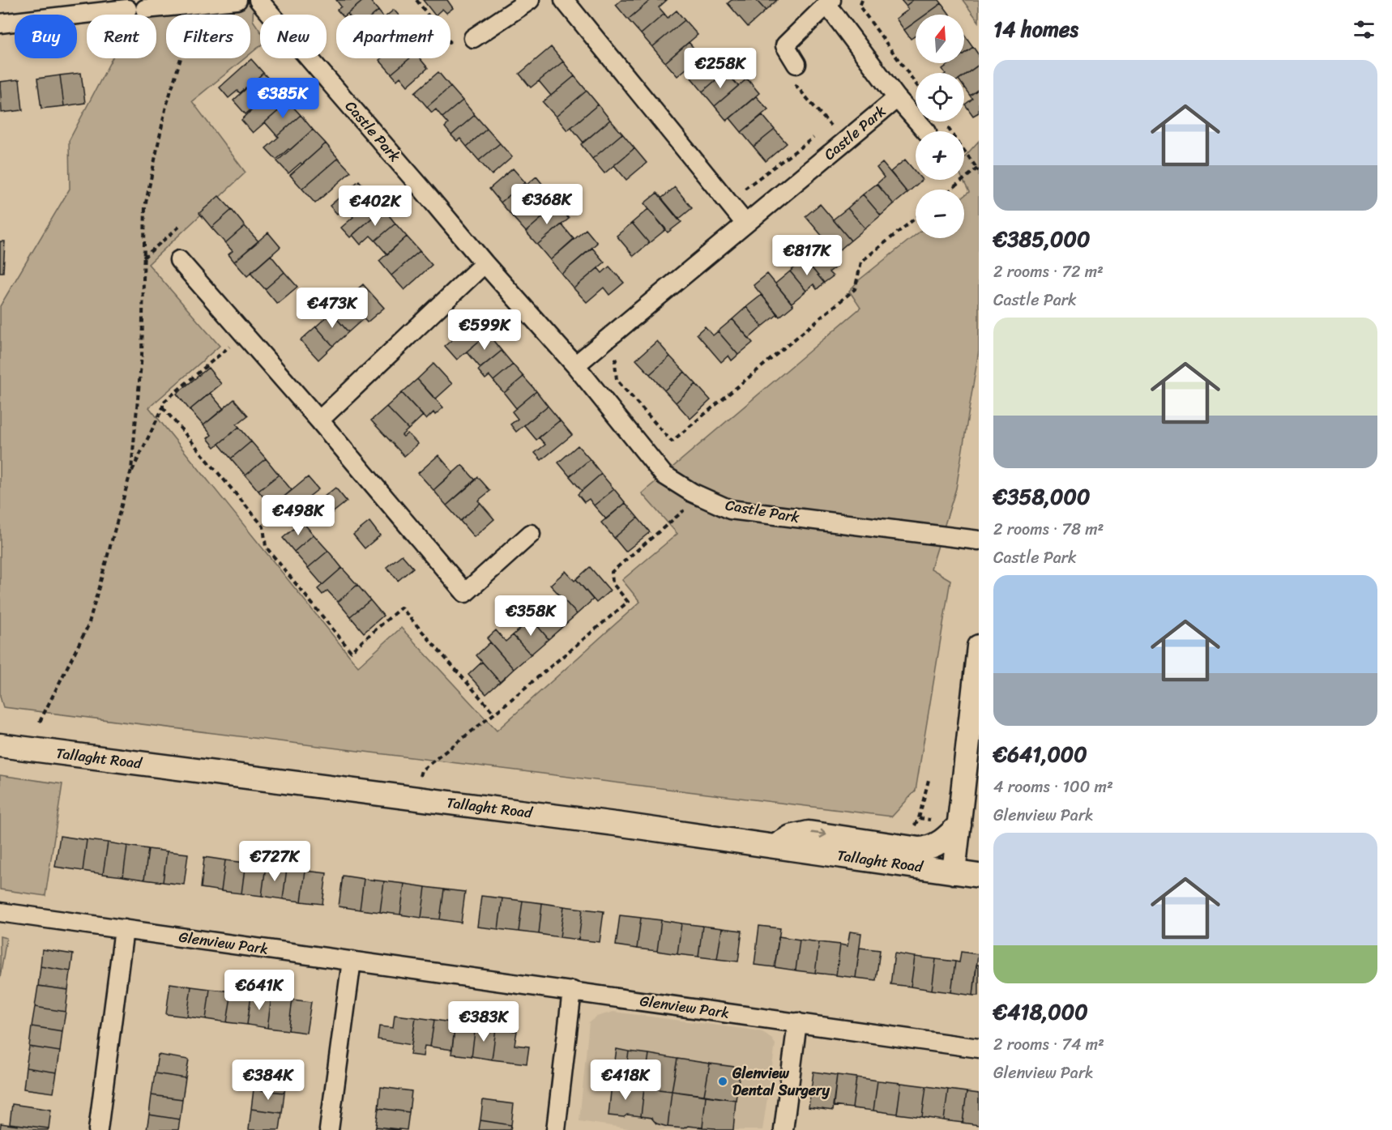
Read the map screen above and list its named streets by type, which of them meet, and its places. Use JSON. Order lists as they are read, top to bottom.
{
  "streets": {
    "street": ["Castle Park", "Tallaght Road", "Glenview Park"]
  },
  "places": ["Glenview Dental Surgery"],
  "north": "top",
  "page": {
    "heading": "14 homes",
    "map_buttons": ["+", "−"],
    "chip": [
      "Buy",
      "Rent",
      "Filters",
      "New",
      "Apartment"
    ],
    "price": [
      "€258K",
      "€385K",
      "€368K",
      "€402K",
      "€817K",
      "€473K",
      "€599K",
      "€498K",
      "€358K",
      "€727K",
      "€641K",
      "€383K",
      "€384K",
      "€418K"
    ],
    "list": [
      {
        "name": "€385,000",
        "note": "2 rooms · 72 m² · Castle Park"
      },
      {
        "name": "€358,000",
        "note": "2 rooms · 78 m² · Castle Park"
      },
      {
        "name": "€641,000",
        "note": "4 rooms · 100 m² · Glenview Park"
      },
      {
        "name": "€418,000",
        "note": "2 rooms · 74 m² · Glenview Park"
      }
    ]
  }
}
